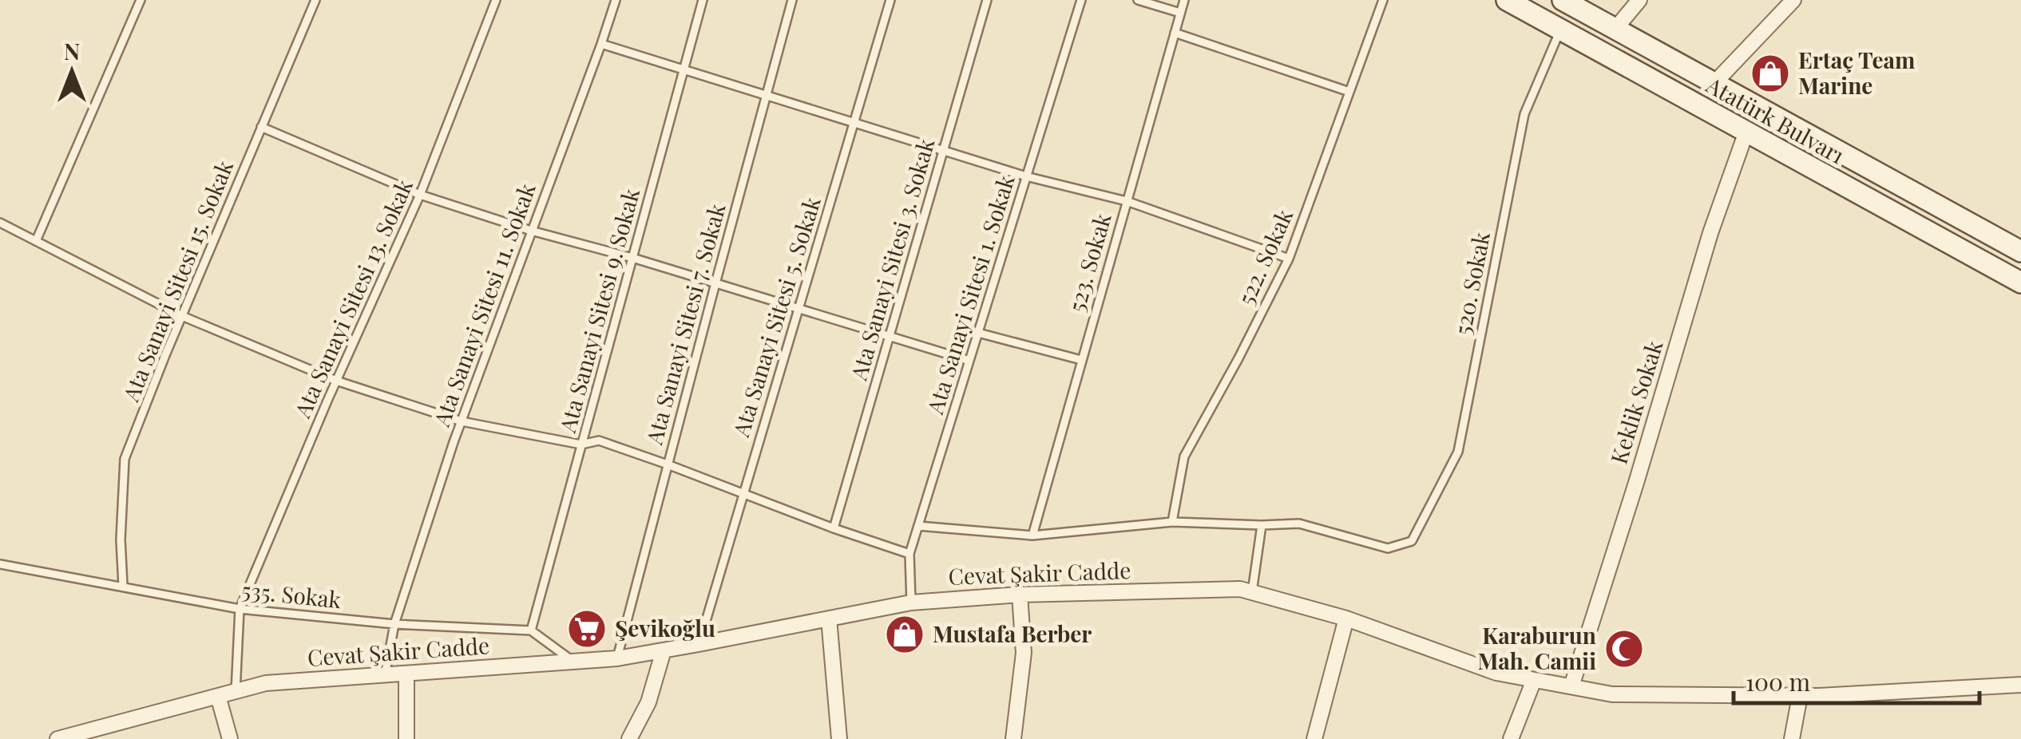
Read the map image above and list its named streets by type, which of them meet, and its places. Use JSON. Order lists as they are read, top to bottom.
{
  "streets": {
    "main road": ["Atatürk Bulvarı"],
    "street": ["Keklik Sokak", "Cevat Şakir Cadde"],
    "lane": [
      "522. Sokak",
      "Ata Sanayi Sitesi 3. Sokak",
      "523. Sokak",
      "Ata Sanayi Sitesi 15. Sokak",
      "520. Sokak",
      "Ata Sanayi Sitesi 1. Sokak",
      "Ata Sanayi Sitesi 13. Sokak",
      "Ata Sanayi Sitesi 11. Sokak",
      "Ata Sanayi Sitesi 9. Sokak",
      "Ata Sanayi Sitesi 5. Sokak",
      "Ata Sanayi Sitesi 7. Sokak",
      "535. Sokak"
    ]
  },
  "crossings": [
    ["Atatürk Bulvarı", "520. Sokak"],
    ["Atatürk Bulvarı", "Keklik Sokak"],
    ["Ata Sanayi Sitesi 15. Sokak", "535. Sokak"],
    ["Ata Sanayi Sitesi 1. Sokak", "Cevat Şakir Cadde"],
    ["Ata Sanayi Sitesi 13. Sokak", "535. Sokak"],
    ["Ata Sanayi Sitesi 11. Sokak", "Cevat Şakir Cadde"],
    ["Ata Sanayi Sitesi 11. Sokak", "535. Sokak"],
    ["Ata Sanayi Sitesi 9. Sokak", "535. Sokak"],
    ["Ata Sanayi Sitesi 5. Sokak", "Cevat Şakir Cadde"],
    ["Ata Sanayi Sitesi 7. Sokak", "Cevat Şakir Cadde"],
    ["Keklik Sokak", "Cevat Şakir Cadde"]
  ],
  "places": {
    "shop": ["Ertaç Team Marine", "Mustafa Berber"],
    "supermarket": ["Şevikoğlu"],
    "mosque": ["Karaburun Mah. Camii"]
  },
  "scale_bar": "100 m",
  "north": "top"
}
